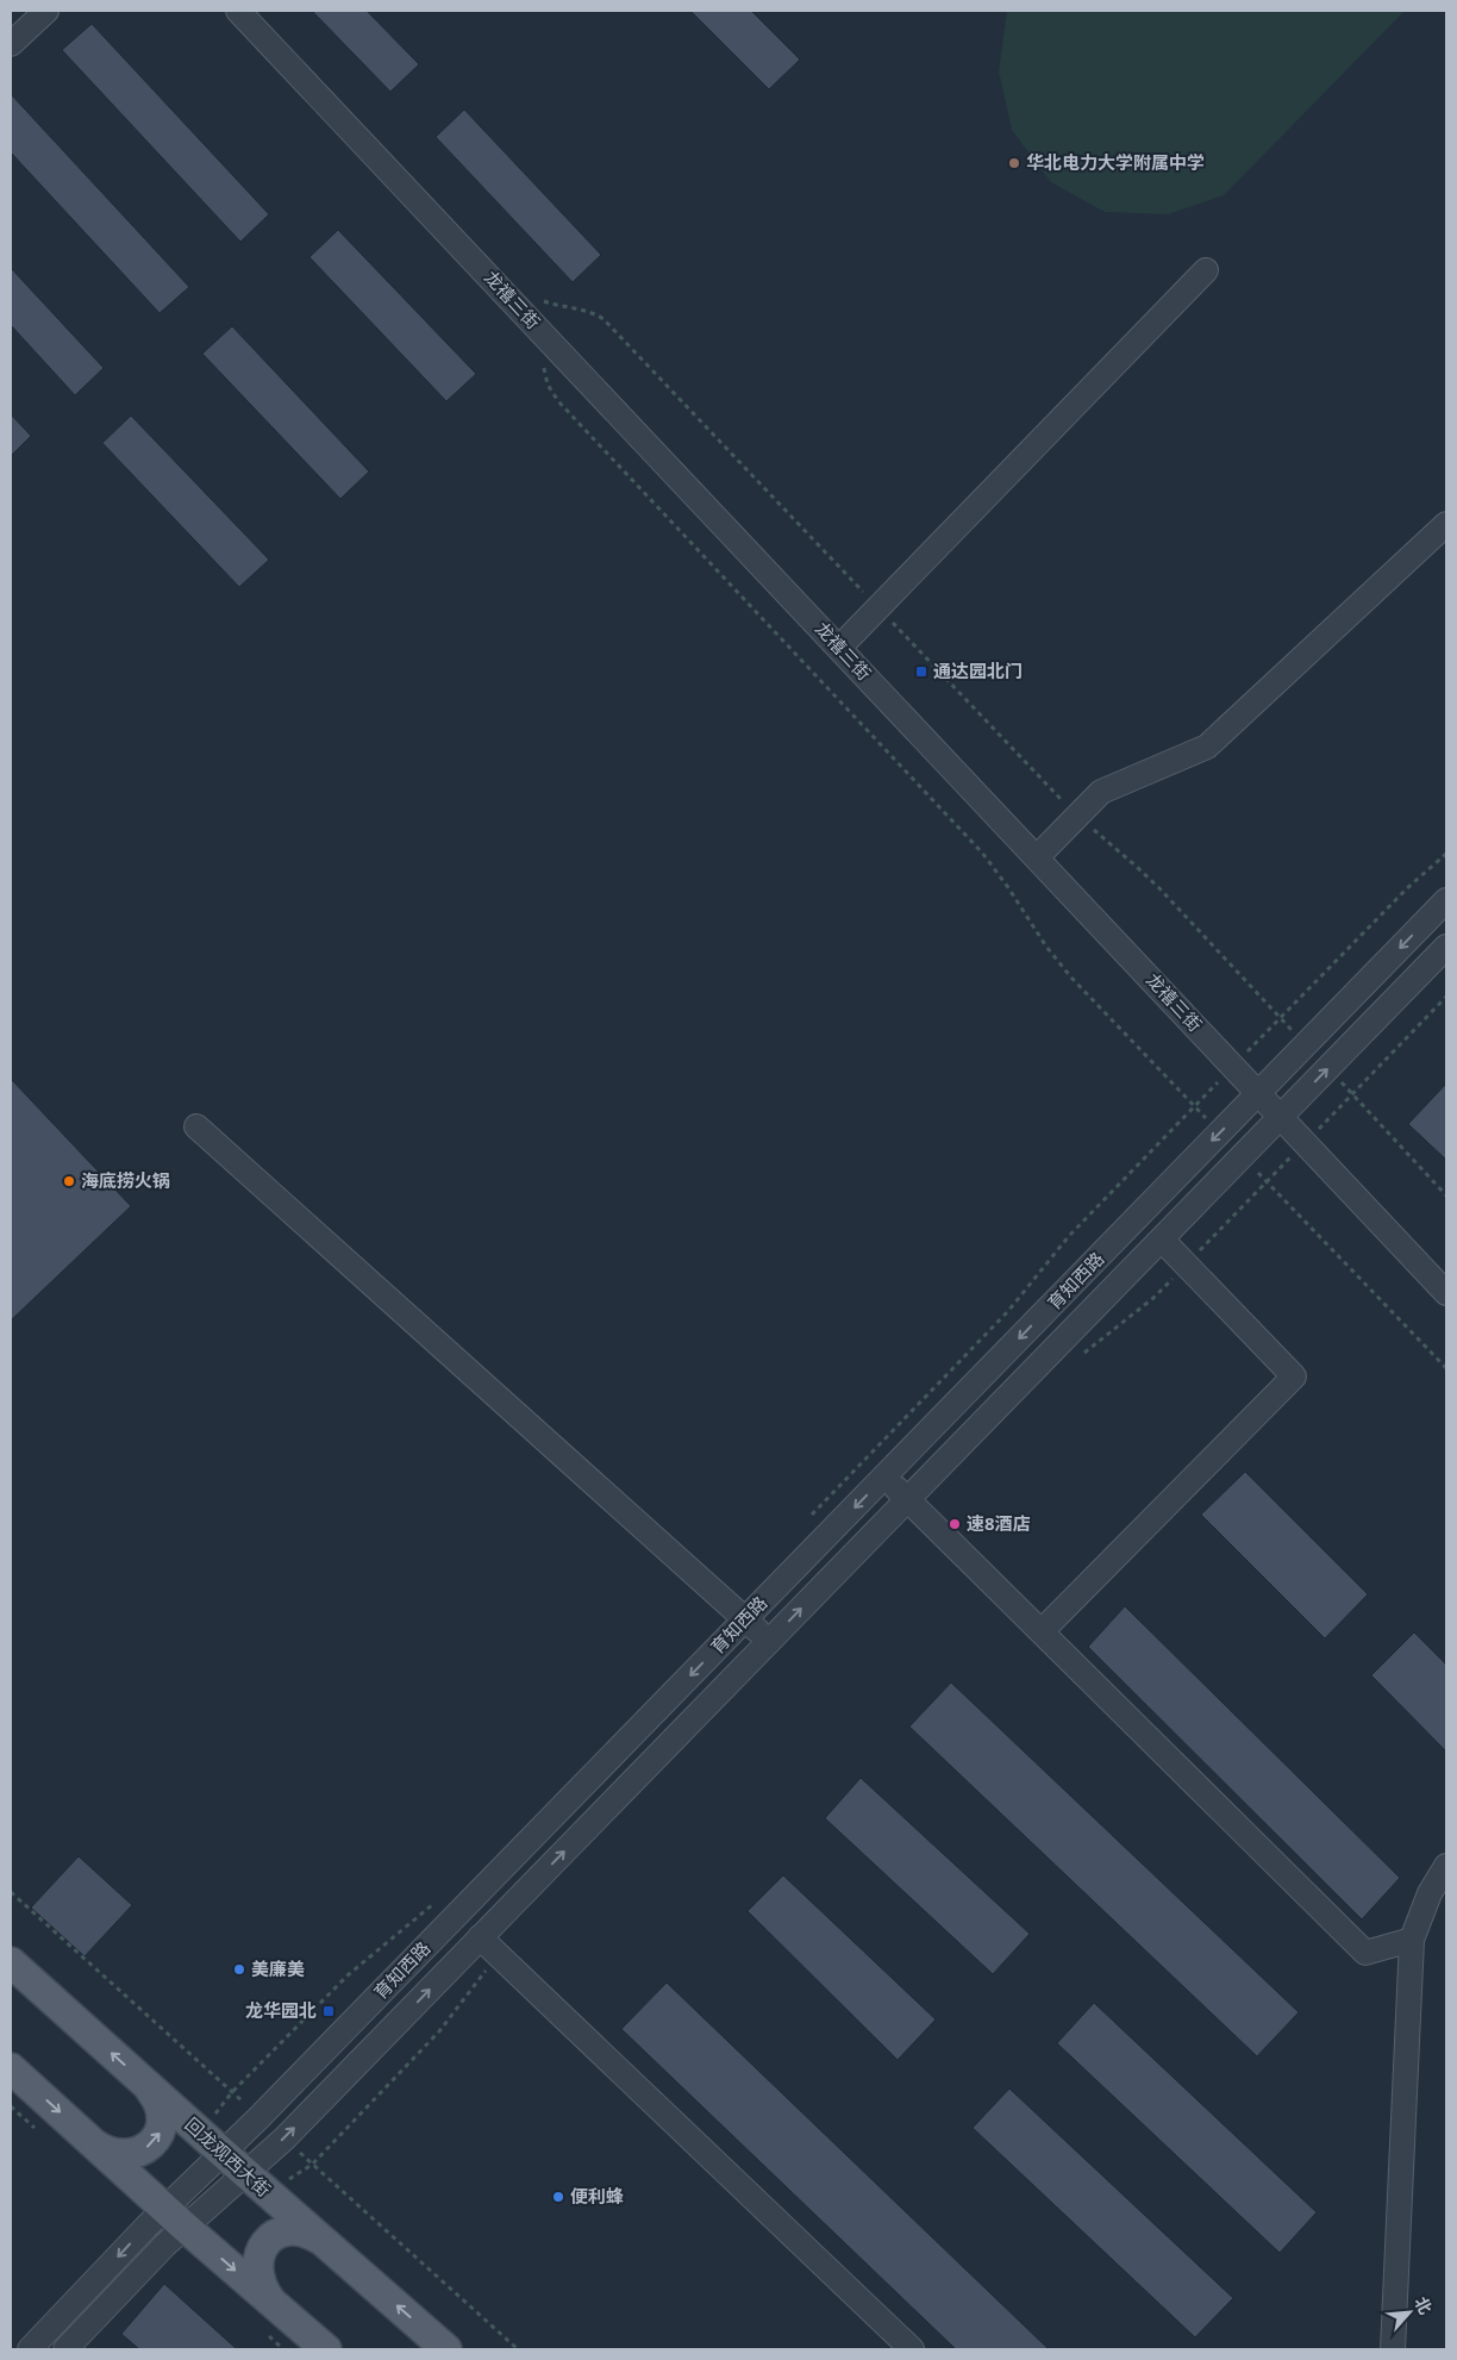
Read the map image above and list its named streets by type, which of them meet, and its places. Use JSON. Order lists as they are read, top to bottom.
{
  "streets": {
    "main road": ["回龙观西大街"],
    "street": ["龙禧三街", "育知西路"]
  },
  "crossings": [
    ["龙禧三街", "育知西路"],
    ["育知西路", "回龙观西大街"]
  ],
  "places": {
    "other": [
      "华北电力大学附属中学",
      "海底捞火锅",
      "速8酒店",
      "美廉美",
      "便利蜂"
    ],
    "transit": ["通达园北门", "龙华园北"]
  },
  "north": "top right"
}
